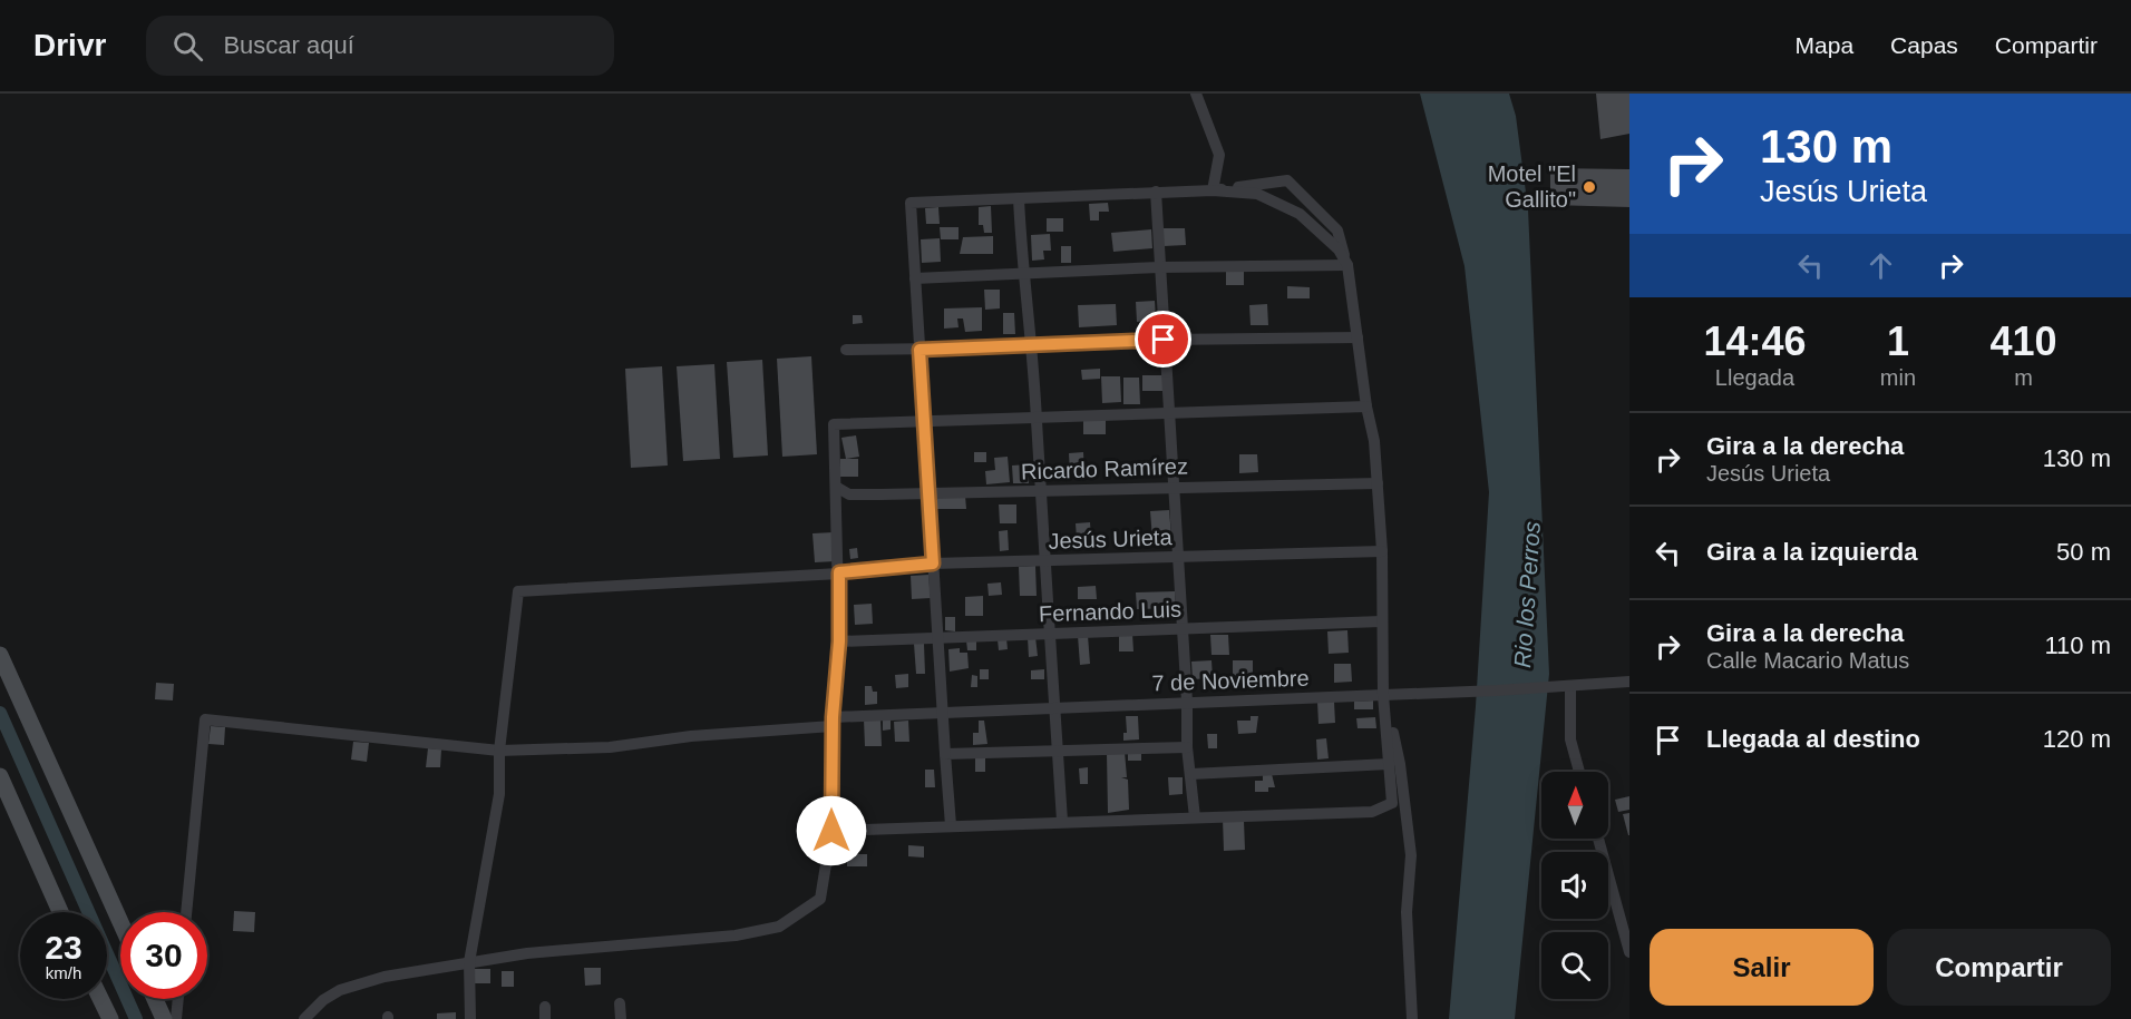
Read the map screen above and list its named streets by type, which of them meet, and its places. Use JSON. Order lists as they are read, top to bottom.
{
  "streets": {
    "street": [
      "Ricardo Ramírez",
      "Jesús Urieta",
      "Fernando Luis",
      "7 de Noviembre"
    ]
  },
  "crossings": [
    ["Jesús Urieta", "7 de Noviembre"]
  ],
  "water": ["Rio los Perros"],
  "places": ["Motel \"El Gallito\""],
  "north": "top",
  "page": {
    "header": "Drivr",
    "search": "Buscar aquí",
    "nav": ["Mapa", "Capas", "Compartir"],
    "turn": ["130 m", "Jesús Urieta"],
    "eta": [
      "14:46",
      "Llegada",
      "1",
      "min",
      "410",
      "m"
    ],
    "list": [
      {
        "name": "Gira a la derecha",
        "note": "Jesús Urieta",
        "value": "130 m"
      },
      {
        "name": "Gira a la izquierda",
        "value": "50 m"
      },
      {
        "name": "Gira a la derecha",
        "note": "Calle Macario Matus",
        "value": "110 m"
      },
      {
        "name": "Llegada al destino",
        "value": "120 m"
      }
    ],
    "speed": "23 km/h",
    "limit": "30",
    "buttons": ["Salir", "Compartir"]
  }
}
